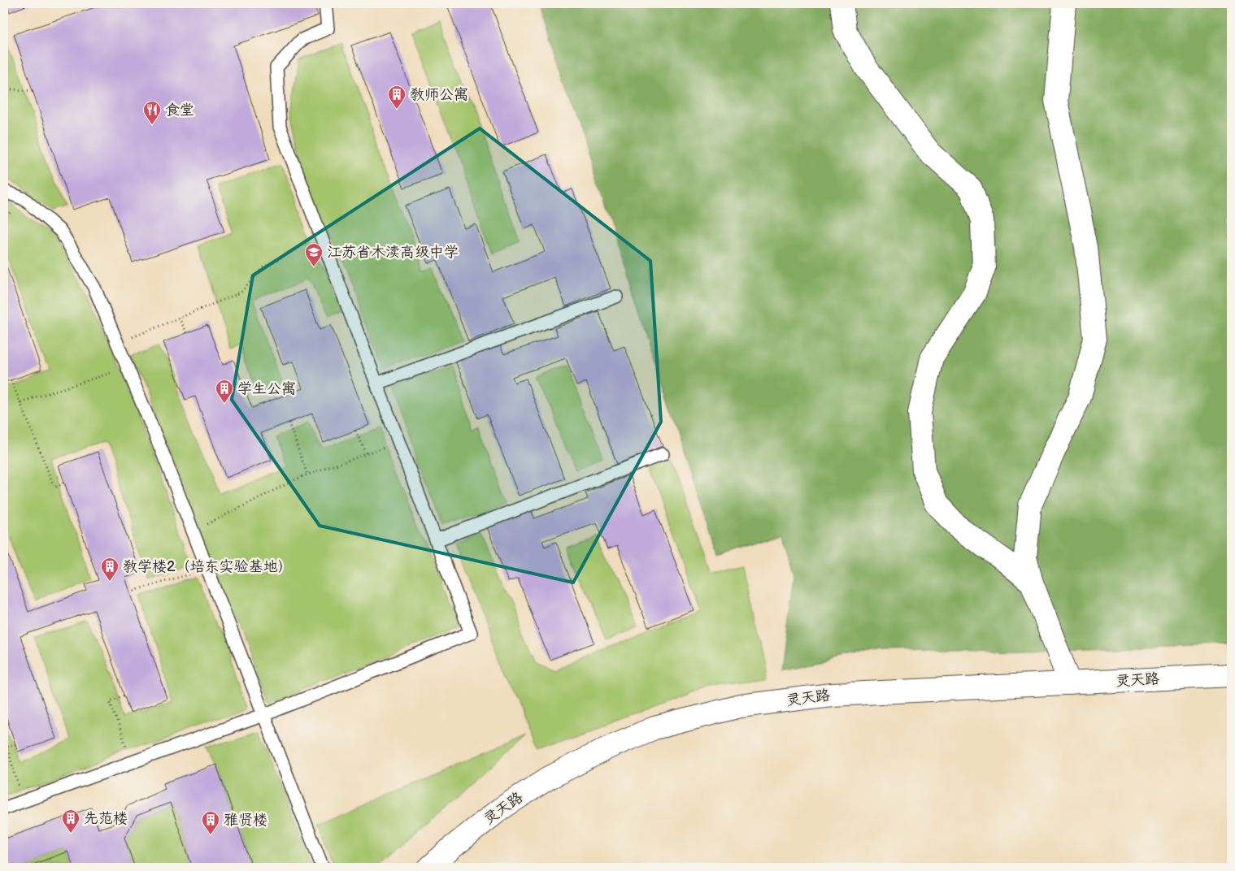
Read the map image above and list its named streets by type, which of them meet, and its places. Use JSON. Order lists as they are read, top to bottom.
{
  "streets": {
    "street": ["灵天路"]
  },
  "places": {
    "building": [
      "教师公寓",
      "学生公寓",
      "教学楼2（培东实验基地）",
      "先范楼",
      "雅贤楼"
    ],
    "restaurant": ["食堂"],
    "school or university": ["江苏省木渎高级中学"]
  }
}
